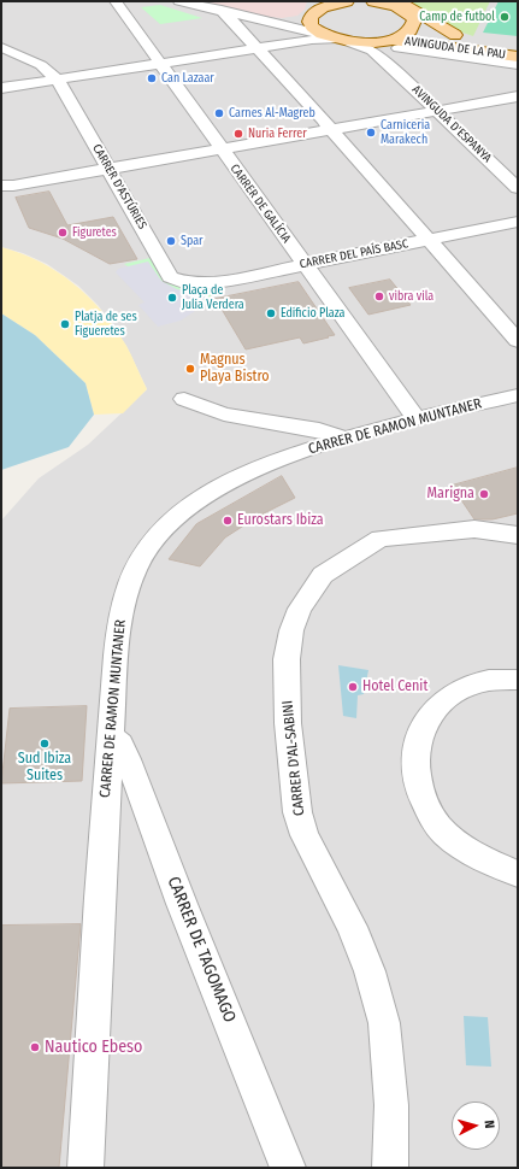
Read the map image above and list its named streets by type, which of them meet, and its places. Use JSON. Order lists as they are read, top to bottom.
{
  "streets": {
    "main road": ["AVINGUDA DE LA PAU"],
    "street": [
      "AVINGUDA D'ESPANYA",
      "CARRER D'ASTÚRIES",
      "CARRER DE GALÍCIA",
      "CARRER DEL PAÍS BASC",
      "CARRER DE RAMON MUNTANER",
      "CARRER D'AL-SABINI",
      "CARRER DE TAGOMAGO"
    ]
  },
  "crossings": [
    ["AVINGUDA DE LA PAU", "AVINGUDA D'ESPANYA"],
    ["CARRER D'ASTÚRIES", "CARRER DEL PAÍS BASC"],
    ["CARRER DE GALÍCIA", "CARRER DEL PAÍS BASC"],
    ["CARRER DE GALÍCIA", "CARRER DE RAMON MUNTANER"],
    ["CARRER DE RAMON MUNTANER", "CARRER DE TAGOMAGO"]
  ],
  "places": [
    "Camp de futbol",
    "Can Lazaar",
    "Carnes Al-Magreb",
    "Carniceria Marakech",
    "Nuria Ferrer",
    "Figuretes",
    "Spar",
    "vibra vila",
    "Plaça de Julia Verdera",
    "Edificio Plaza",
    "Platja de ses Figueretes",
    "Magnus Playa Bistro",
    "Marigna",
    "Eurostars Ibiza",
    "Hotel Cenit",
    "Sud Ibiza Suites",
    "Nautico Ebeso"
  ],
  "north": "right"
}
